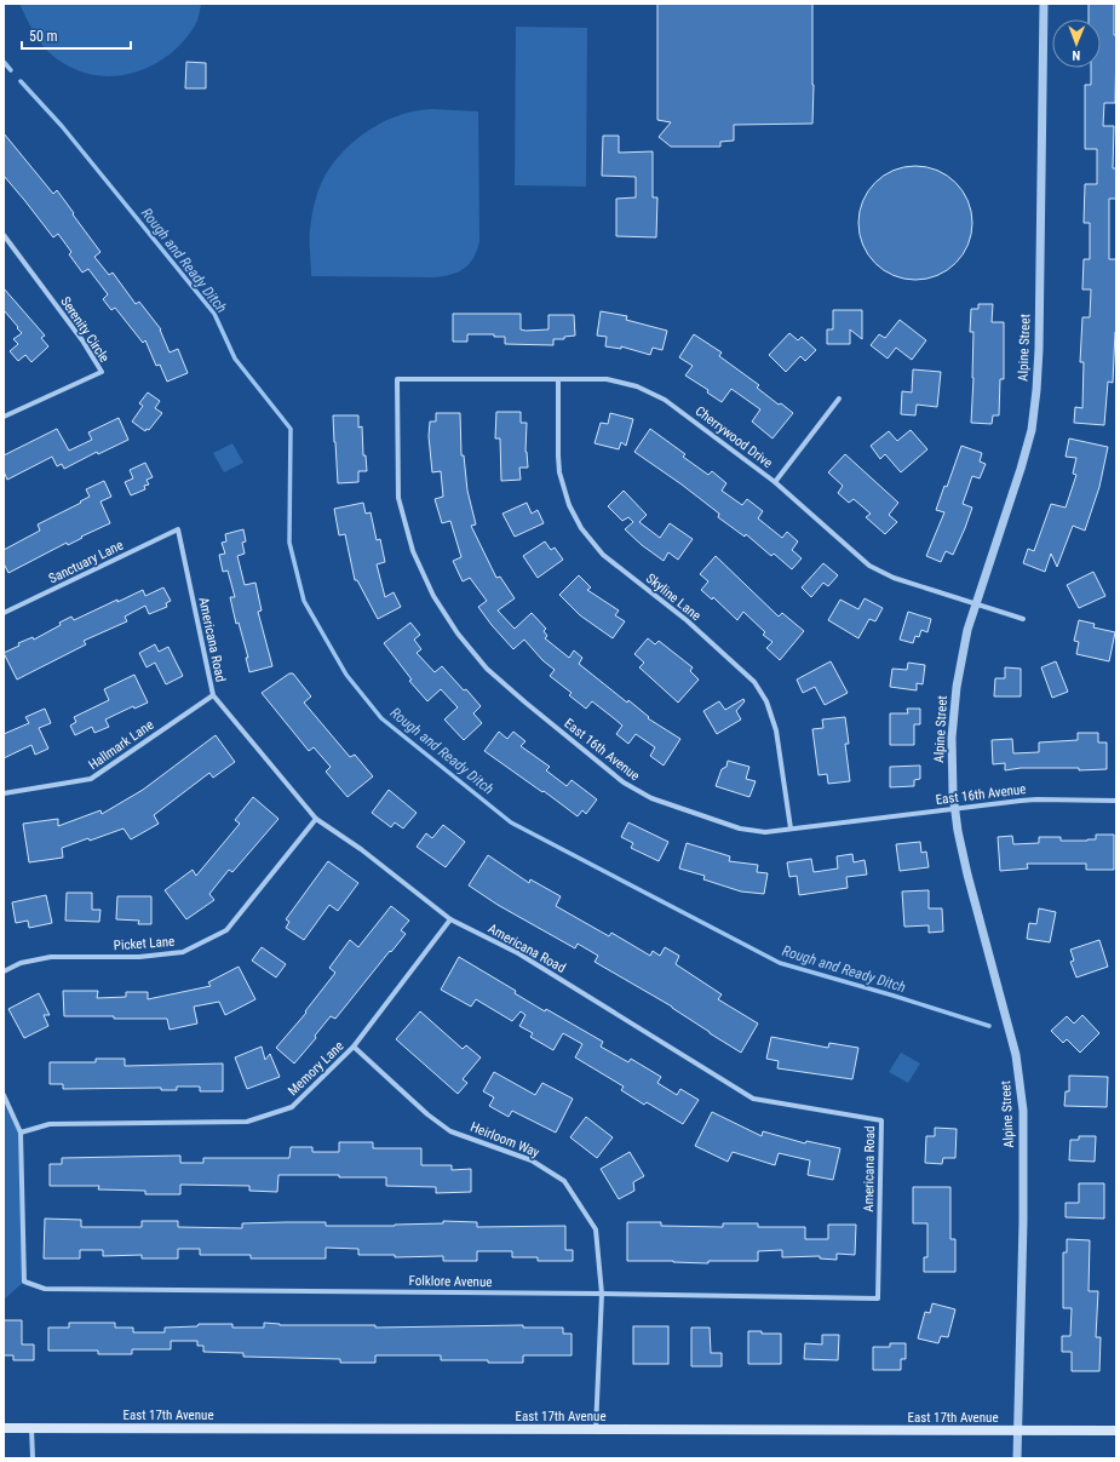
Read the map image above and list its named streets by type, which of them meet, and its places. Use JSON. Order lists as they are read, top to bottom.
{
  "streets": {
    "main road": ["East 17th Avenue"],
    "street": [
      "Serenity Circle",
      "Alpine Street",
      "Cherrywood Drive",
      "Sanctuary Lane",
      "Skyline Lane",
      "Americana Road",
      "Hallmark Lane",
      "East 16th Avenue",
      "Picket Lane",
      "Memory Lane",
      "Heirloom Way",
      "Folklore Avenue"
    ]
  },
  "crossings": [
    ["Alpine Street", "Cherrywood Drive"],
    ["Alpine Street", "East 16th Avenue"],
    ["Alpine Street", "East 17th Avenue"],
    ["Cherrywood Drive", "Skyline Lane"],
    ["Cherrywood Drive", "East 16th Avenue"],
    ["Sanctuary Lane", "Americana Road"],
    ["Skyline Lane", "East 16th Avenue"],
    ["Americana Road", "Hallmark Lane"],
    ["Americana Road", "Picket Lane"],
    ["Americana Road", "Memory Lane"],
    ["Americana Road", "Folklore Avenue"],
    ["Memory Lane", "Heirloom Way"],
    ["Memory Lane", "Folklore Avenue"],
    ["Heirloom Way", "Folklore Avenue"],
    ["Heirloom Way", "East 17th Avenue"]
  ],
  "water": ["Rough and Ready Ditch"],
  "scale_bar": "50 m",
  "north": "bottom"
}
